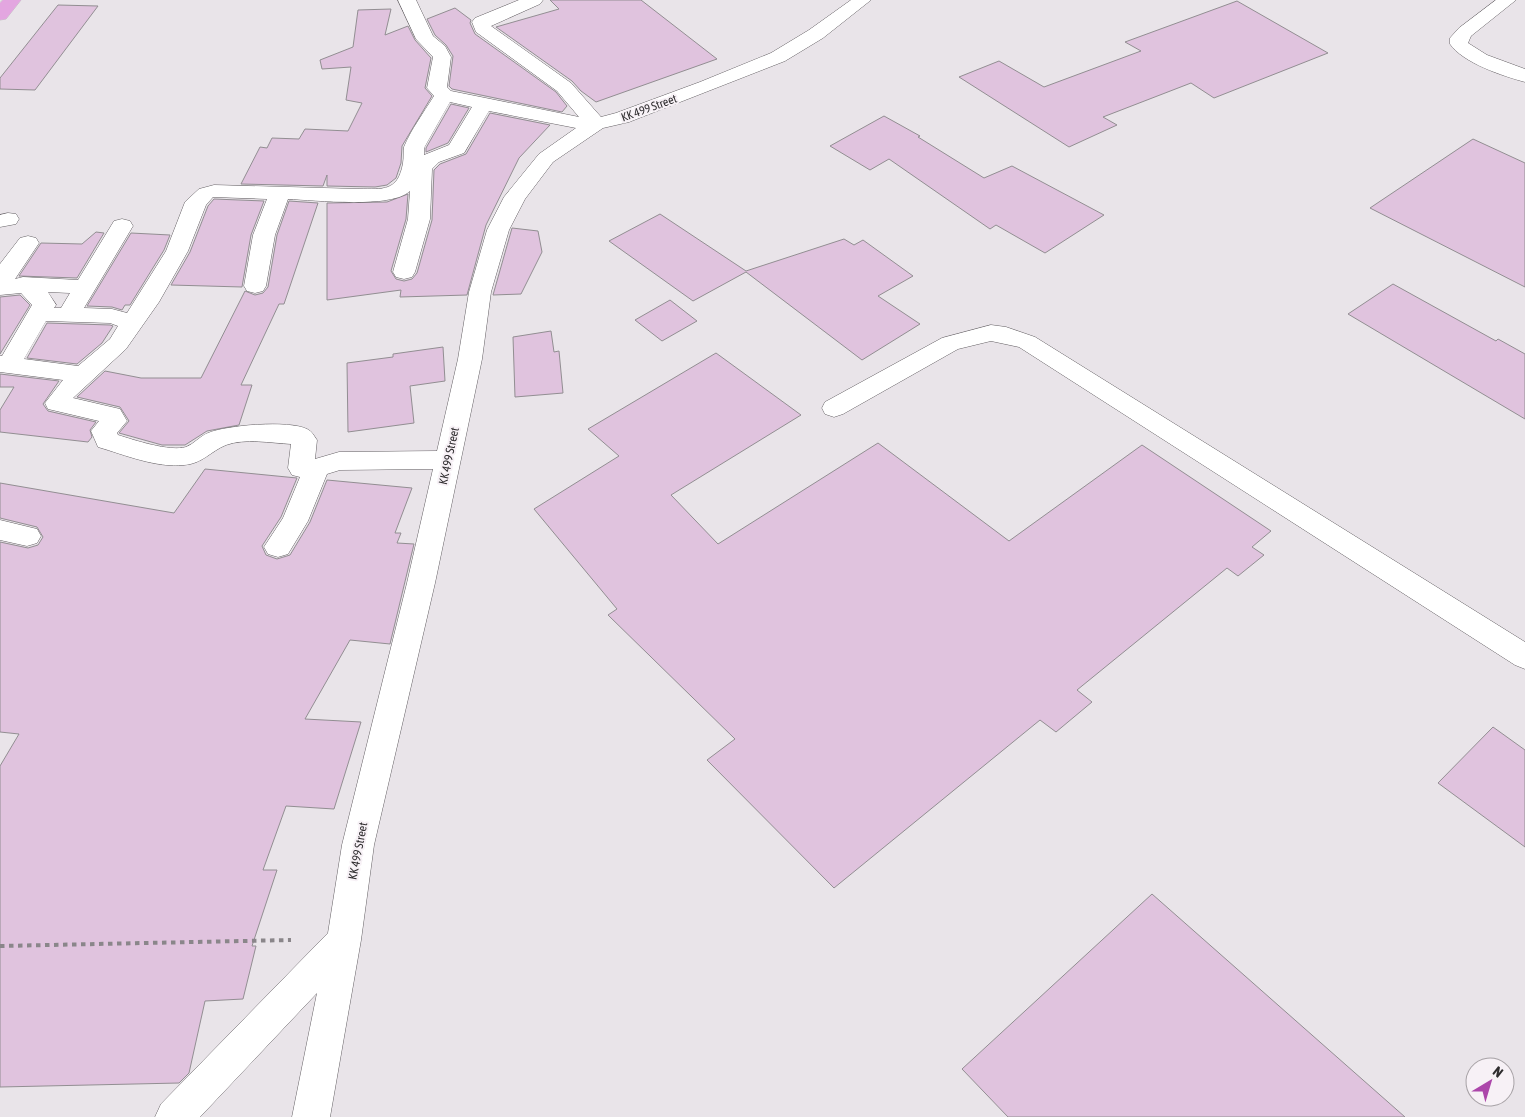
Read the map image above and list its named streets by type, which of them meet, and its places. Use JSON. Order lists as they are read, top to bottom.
{
  "streets": {
    "street": ["KK 499 Street"]
  },
  "north": "top right"
}
